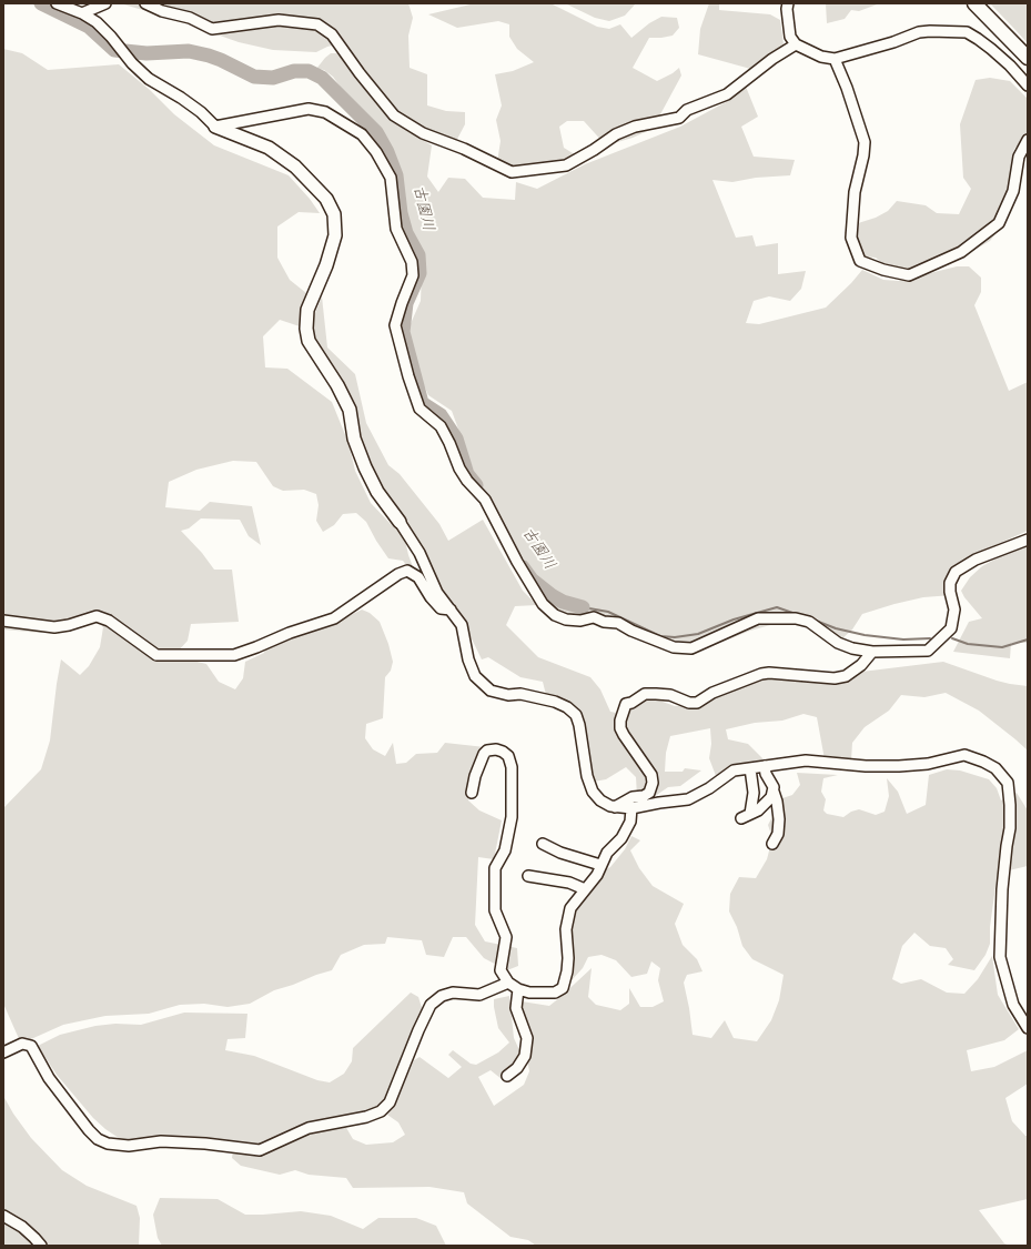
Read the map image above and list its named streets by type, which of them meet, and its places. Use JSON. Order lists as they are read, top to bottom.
{
  "water": ["古園川"]
}
